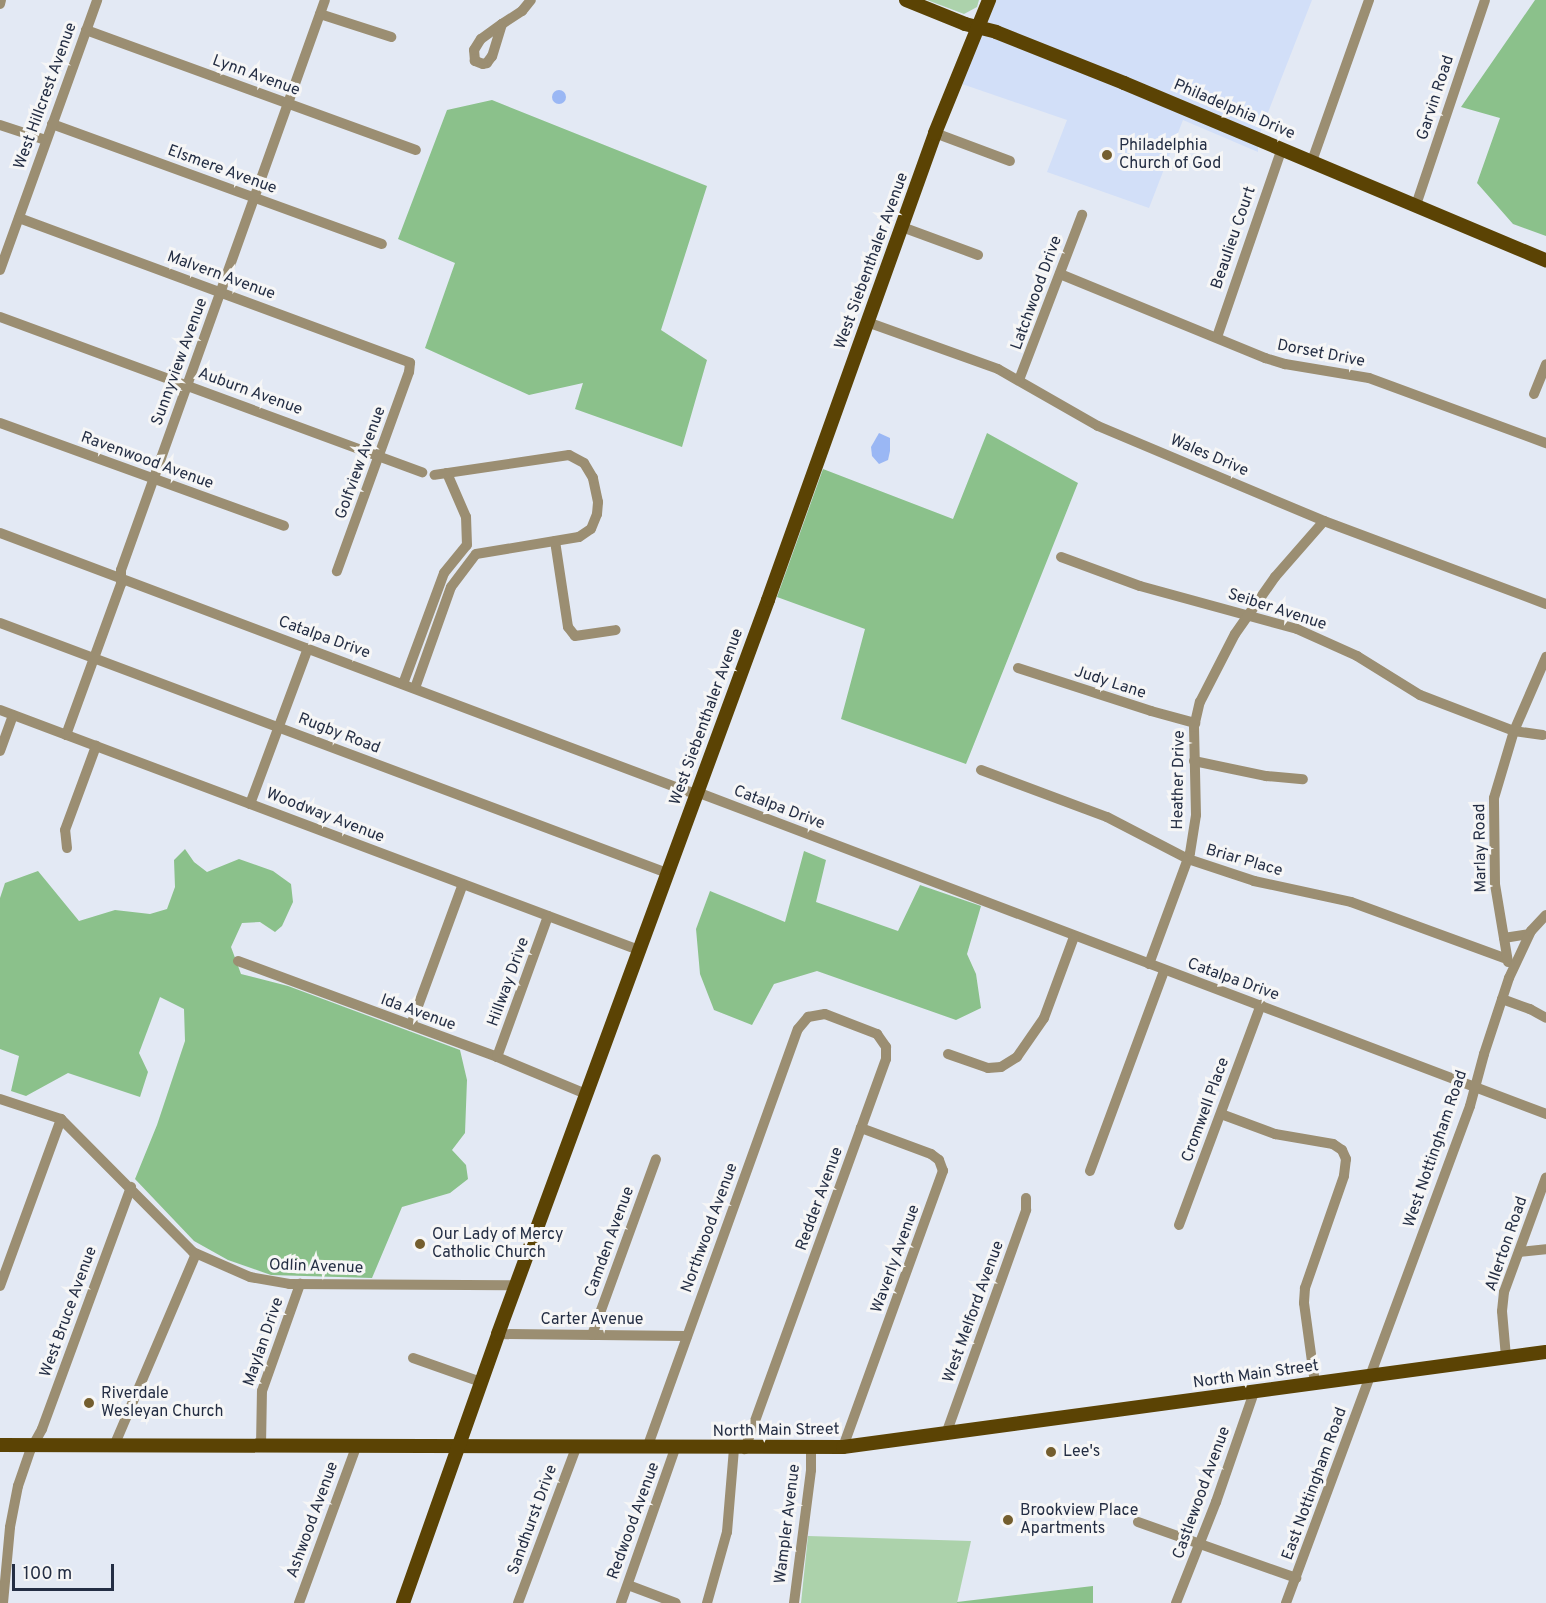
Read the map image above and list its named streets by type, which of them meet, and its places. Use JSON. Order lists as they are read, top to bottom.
{
  "streets": {
    "main road": ["Philadelphia Drive", "West Siebenthaler Avenue", "North Main Street"],
    "street": [
      "Lynn Avenue",
      "West Hillcrest Avenue",
      "Garvin Road",
      "Elsmere Avenue",
      "Beaulieu Court",
      "Malvern Avenue",
      "Latchwood Drive",
      "Dorset Drive",
      "Sunnyview Avenue",
      "Auburn Avenue",
      "Wales Drive",
      "Ravenwood Avenue",
      "Golfview Avenue",
      "Seiber Avenue",
      "Catalpa Drive",
      "Judy Lane",
      "Rugby Road",
      "Heather Drive",
      "Woodway Avenue",
      "Marlay Road",
      "Briar Place",
      "Hillway Drive",
      "Ida Avenue",
      "Cromwell Place",
      "West Nottingham Road",
      "Redder Avenue",
      "Northwood Avenue",
      "Camden Avenue",
      "Allerton Road",
      "Waverly Avenue",
      "Odlin Avenue",
      "West Bruce Avenue",
      "West Melford Avenue",
      "Carter Avenue",
      "Maylan Drive",
      "East Nottingham Road",
      "Castlewood Avenue",
      "Ashwood Avenue",
      "Sandhurst Drive",
      "Redwood Avenue",
      "Wampler Avenue"
    ]
  },
  "crossings": [
    ["Lynn Avenue", "West Hillcrest Avenue"],
    ["Lynn Avenue", "Sunnyview Avenue"],
    ["West Hillcrest Avenue", "Elsmere Avenue"],
    ["West Hillcrest Avenue", "Malvern Avenue"],
    ["Garvin Road", "Philadelphia Drive"],
    ["Philadelphia Drive", "Beaulieu Court"],
    ["Philadelphia Drive", "West Siebenthaler Avenue"],
    ["Elsmere Avenue", "Sunnyview Avenue"],
    ["Beaulieu Court", "Dorset Drive"],
    ["West Siebenthaler Avenue", "Wales Drive"],
    ["West Siebenthaler Avenue", "Catalpa Drive"],
    ["West Siebenthaler Avenue", "Rugby Road"],
    ["West Siebenthaler Avenue", "Woodway Avenue"],
    ["West Siebenthaler Avenue", "Ida Avenue"],
    ["West Siebenthaler Avenue", "Odlin Avenue"],
    ["West Siebenthaler Avenue", "Carter Avenue"],
    ["West Siebenthaler Avenue", "North Main Street"],
    ["Malvern Avenue", "Sunnyview Avenue"],
    ["Malvern Avenue", "Golfview Avenue"],
    ["Latchwood Drive", "Dorset Drive"],
    ["Latchwood Drive", "Wales Drive"],
    ["Sunnyview Avenue", "Auburn Avenue"],
    ["Sunnyview Avenue", "Ravenwood Avenue"],
    ["Sunnyview Avenue", "Catalpa Drive"],
    ["Sunnyview Avenue", "Rugby Road"],
    ["Sunnyview Avenue", "Woodway Avenue"],
    ["Auburn Avenue", "Golfview Avenue"],
    ["Wales Drive", "Heather Drive"],
    ["Seiber Avenue", "Heather Drive"],
    ["Seiber Avenue", "Marlay Road"],
    ["Catalpa Drive", "Heather Drive"],
    ["Catalpa Drive", "Cromwell Place"],
    ["Catalpa Drive", "West Nottingham Road"],
    ["Judy Lane", "Heather Drive"],
    ["Heather Drive", "Briar Place"],
    ["Woodway Avenue", "Hillway Drive"],
    ["Marlay Road", "Briar Place"],
    ["Marlay Road", "West Nottingham Road"],
    ["Hillway Drive", "Ida Avenue"],
    ["West Nottingham Road", "North Main Street"],
    ["West Nottingham Road", "East Nottingham Road"],
    ["Redder Avenue", "Northwood Avenue"],
    ["Redder Avenue", "Waverly Avenue"],
    ["Redder Avenue", "North Main Street"],
    ["Northwood Avenue", "Carter Avenue"],
    ["Northwood Avenue", "North Main Street"],
    ["Camden Avenue", "Carter Avenue"],
    ["Allerton Road", "North Main Street"],
    ["Waverly Avenue", "North Main Street"],
    ["Odlin Avenue", "West Bruce Avenue"],
    ["Odlin Avenue", "Maylan Drive"],
    ["West Bruce Avenue", "North Main Street"],
    ["West Melford Avenue", "North Main Street"],
    ["Maylan Drive", "North Main Street"],
    ["North Main Street", "East Nottingham Road"],
    ["North Main Street", "Castlewood Avenue"],
    ["North Main Street", "Ashwood Avenue"],
    ["North Main Street", "Sandhurst Drive"],
    ["North Main Street", "Redwood Avenue"],
    ["North Main Street", "Wampler Avenue"]
  ],
  "places": [
    "Philadelphia Church of God",
    "Our Lady of Mercy Catholic Church",
    "Riverdale Wesleyan Church",
    "Lee's",
    "Brookview Place Apartments"
  ],
  "scale_bar": "100 m"
}
